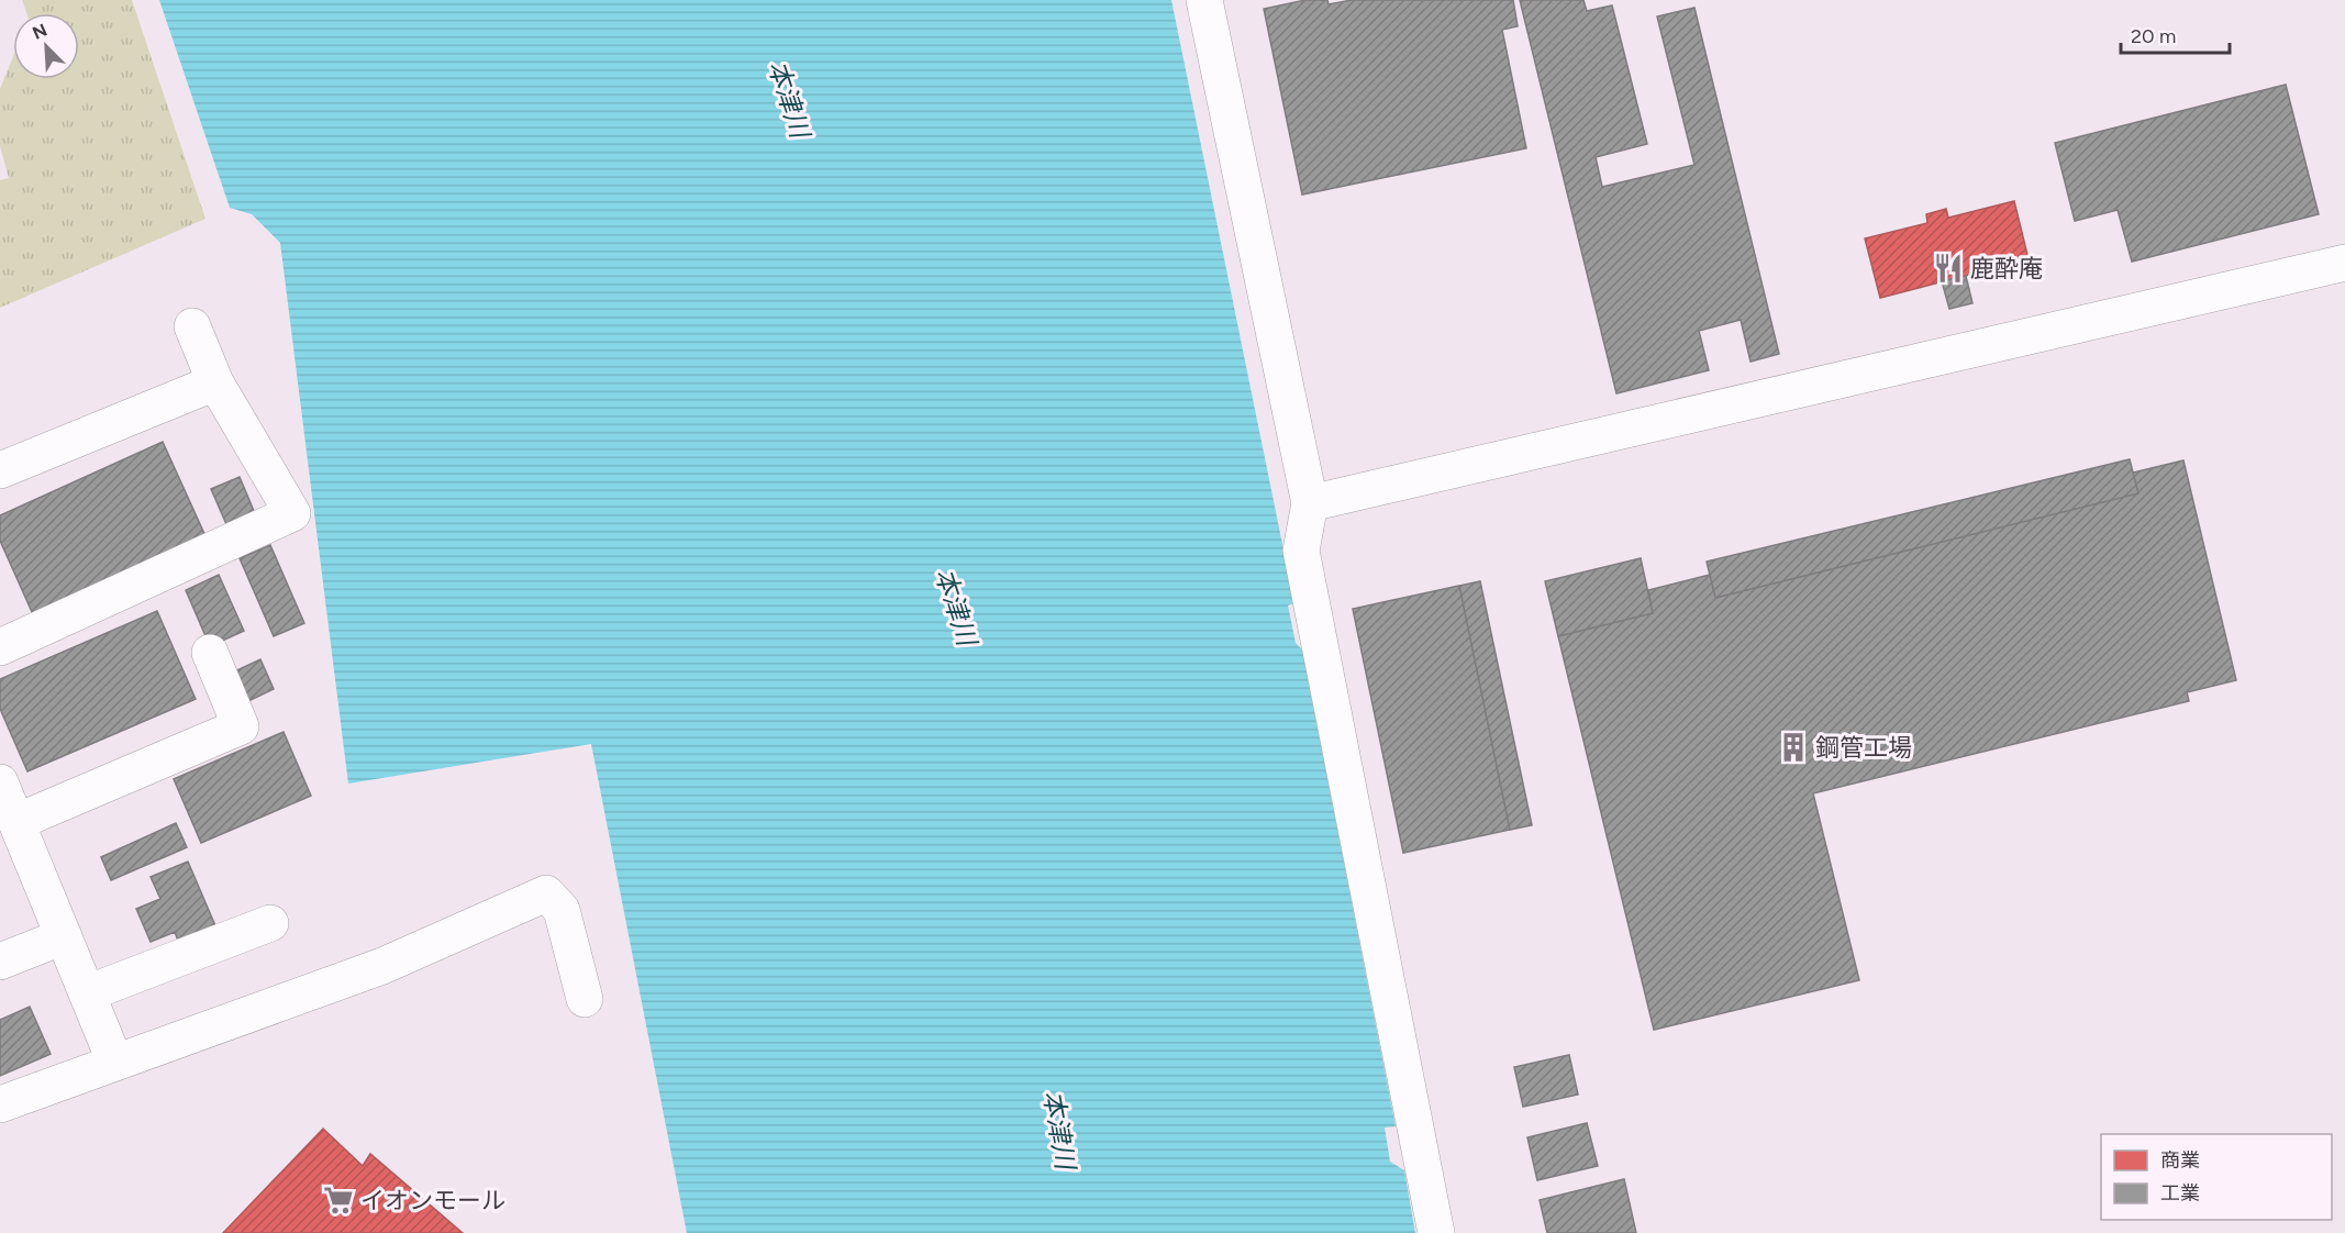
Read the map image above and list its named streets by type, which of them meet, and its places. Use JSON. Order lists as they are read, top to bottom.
{
  "water": ["本津川"],
  "places": {
    "restaurant": ["鹿酔庵"],
    "building": ["鋼管工場"],
    "supermarket": ["イオンモール"]
  },
  "legend": ["商業", "工業"],
  "scale_bar": "20 m",
  "north": "top left"
}
